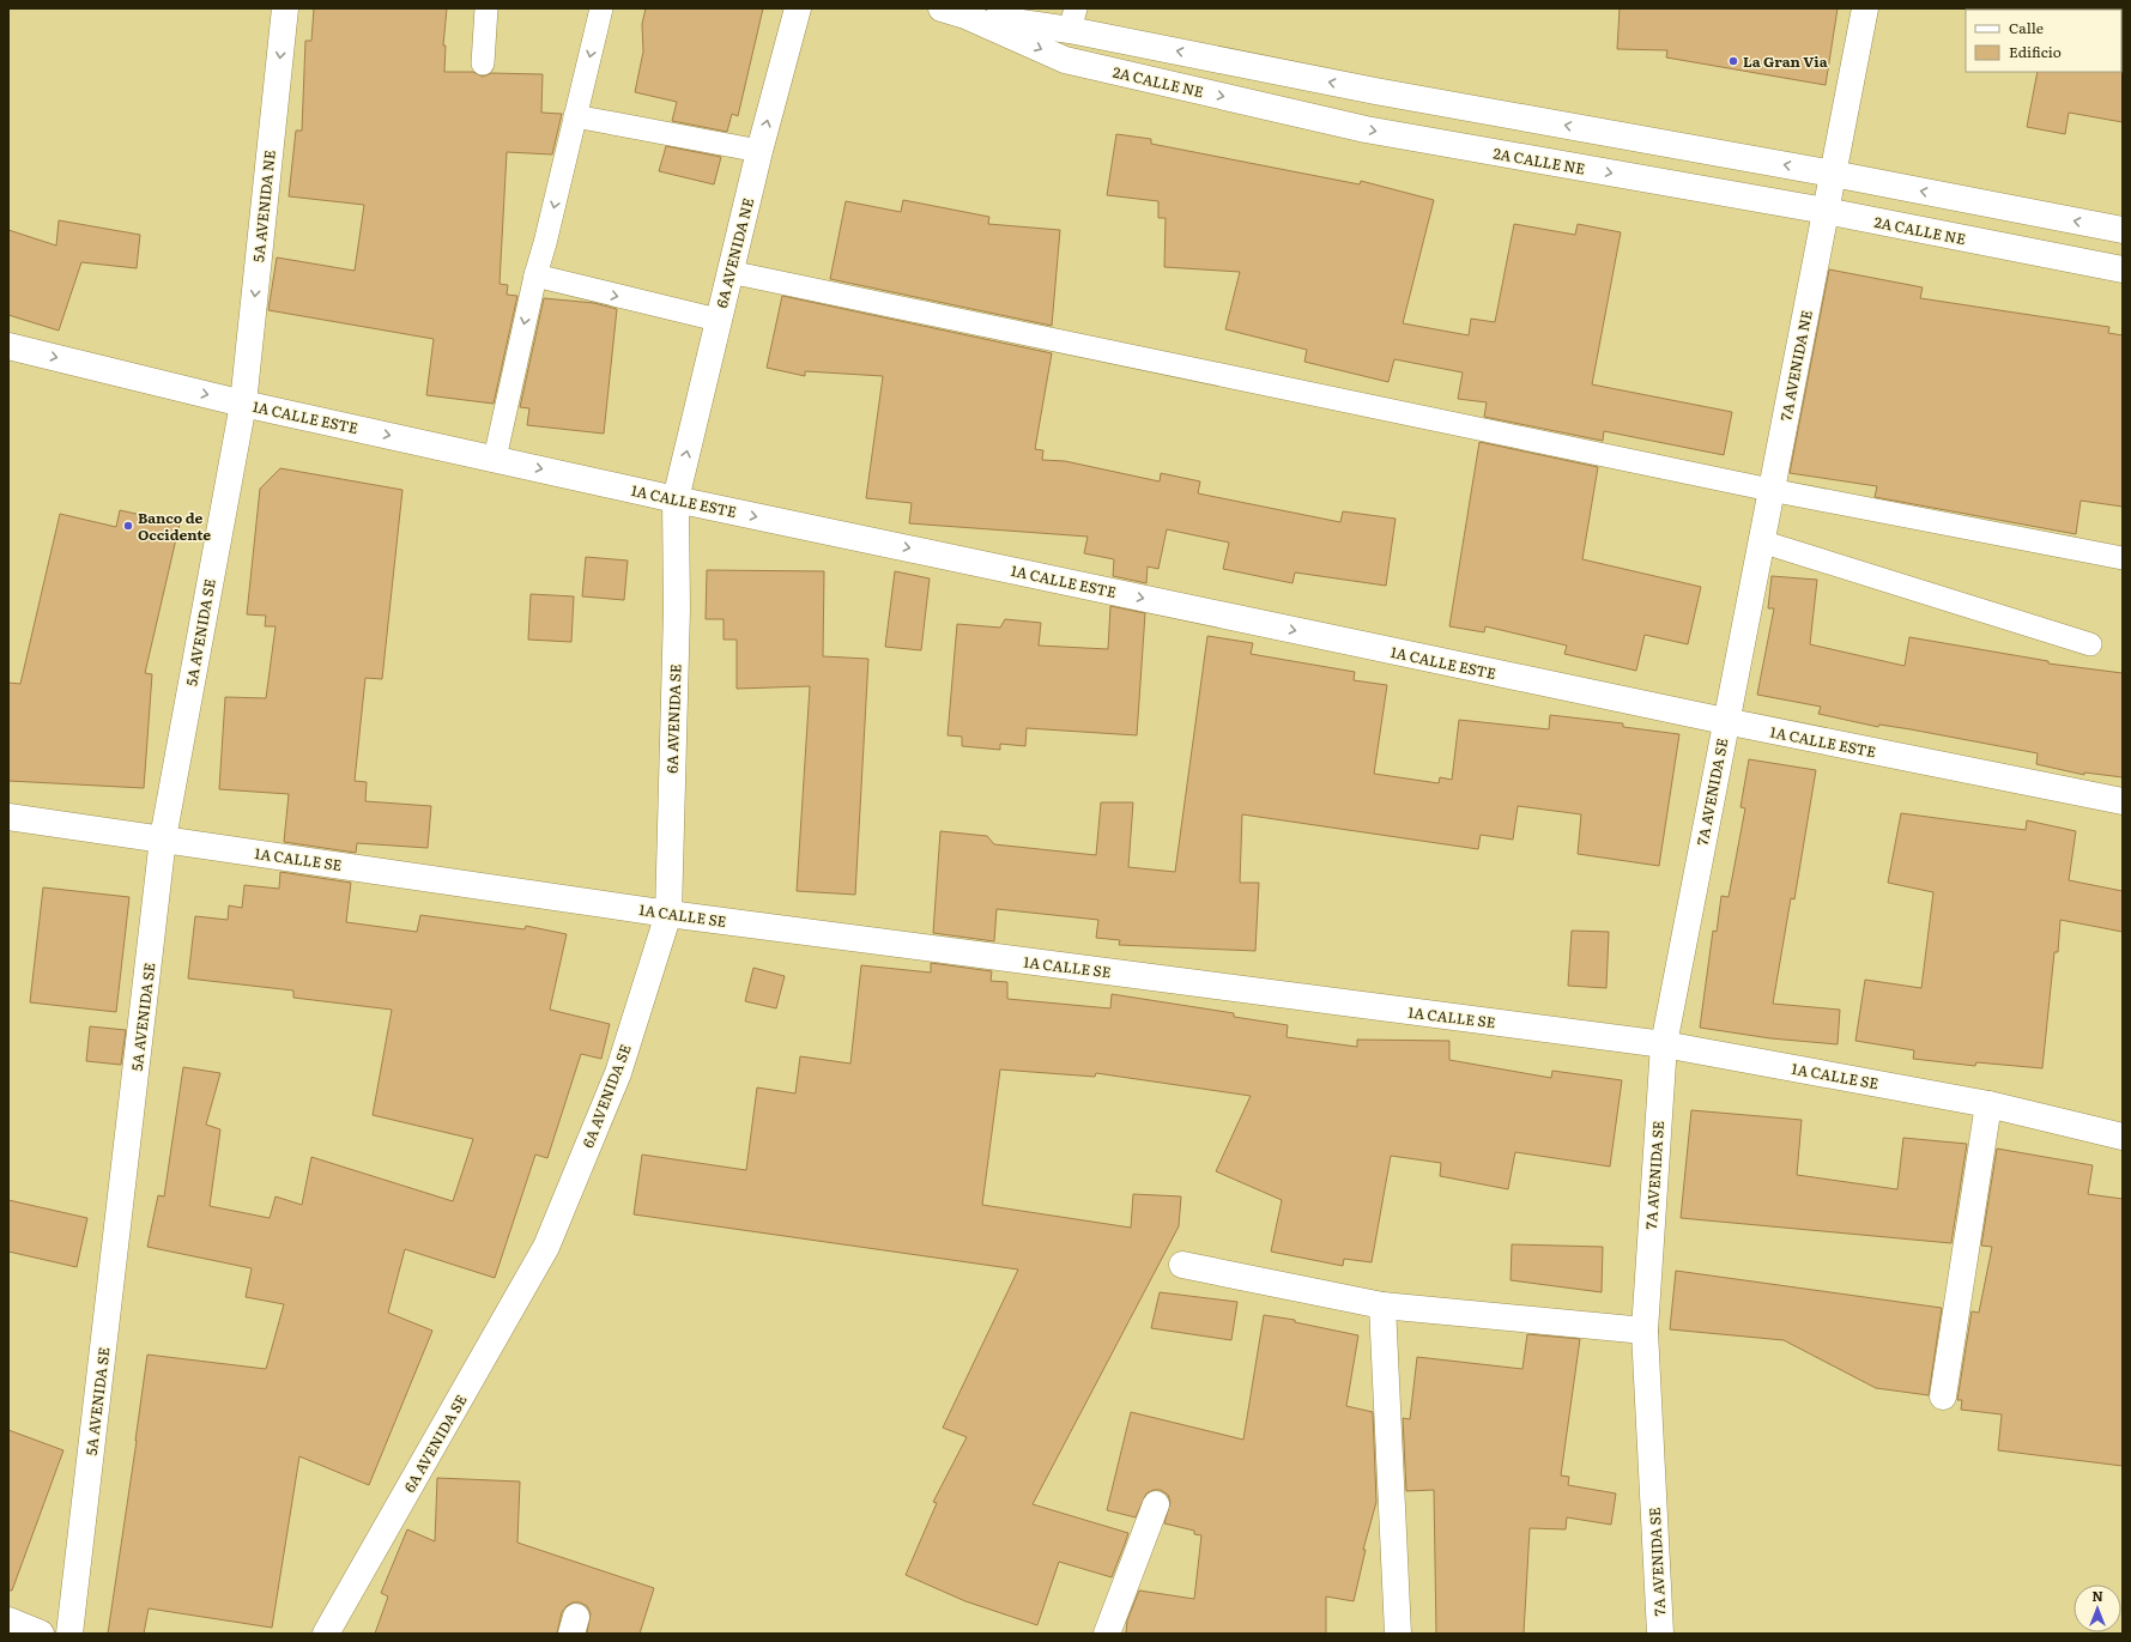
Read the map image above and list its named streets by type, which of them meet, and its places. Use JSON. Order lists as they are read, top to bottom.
{
  "streets": {
    "street": [
      "2A CALLE NE",
      "5A AVENIDA NE",
      "6A AVENIDA NE",
      "7A AVENIDA NE",
      "1A CALLE ESTE",
      "5A AVENIDA SE",
      "6A AVENIDA SE",
      "7A AVENIDA SE",
      "1A CALLE SE"
    ]
  },
  "crossings": [
    ["2A CALLE NE", "7A AVENIDA NE"],
    ["5A AVENIDA NE", "1A CALLE ESTE"],
    ["5A AVENIDA NE", "5A AVENIDA SE"],
    ["6A AVENIDA NE", "1A CALLE ESTE"],
    ["6A AVENIDA NE", "6A AVENIDA SE"],
    ["7A AVENIDA NE", "1A CALLE ESTE"],
    ["7A AVENIDA NE", "7A AVENIDA SE"],
    ["1A CALLE ESTE", "5A AVENIDA SE"],
    ["1A CALLE ESTE", "6A AVENIDA SE"],
    ["1A CALLE ESTE", "7A AVENIDA SE"],
    ["5A AVENIDA SE", "1A CALLE SE"],
    ["6A AVENIDA SE", "1A CALLE SE"],
    ["7A AVENIDA SE", "1A CALLE SE"]
  ],
  "one_way": ["5A AVENIDA NE", "6A AVENIDA NE", "1A CALLE ESTE"],
  "places": ["La Gran Via", "Banco de Occidente"],
  "legend": ["Calle", "Edificio"],
  "north": "top"
}
